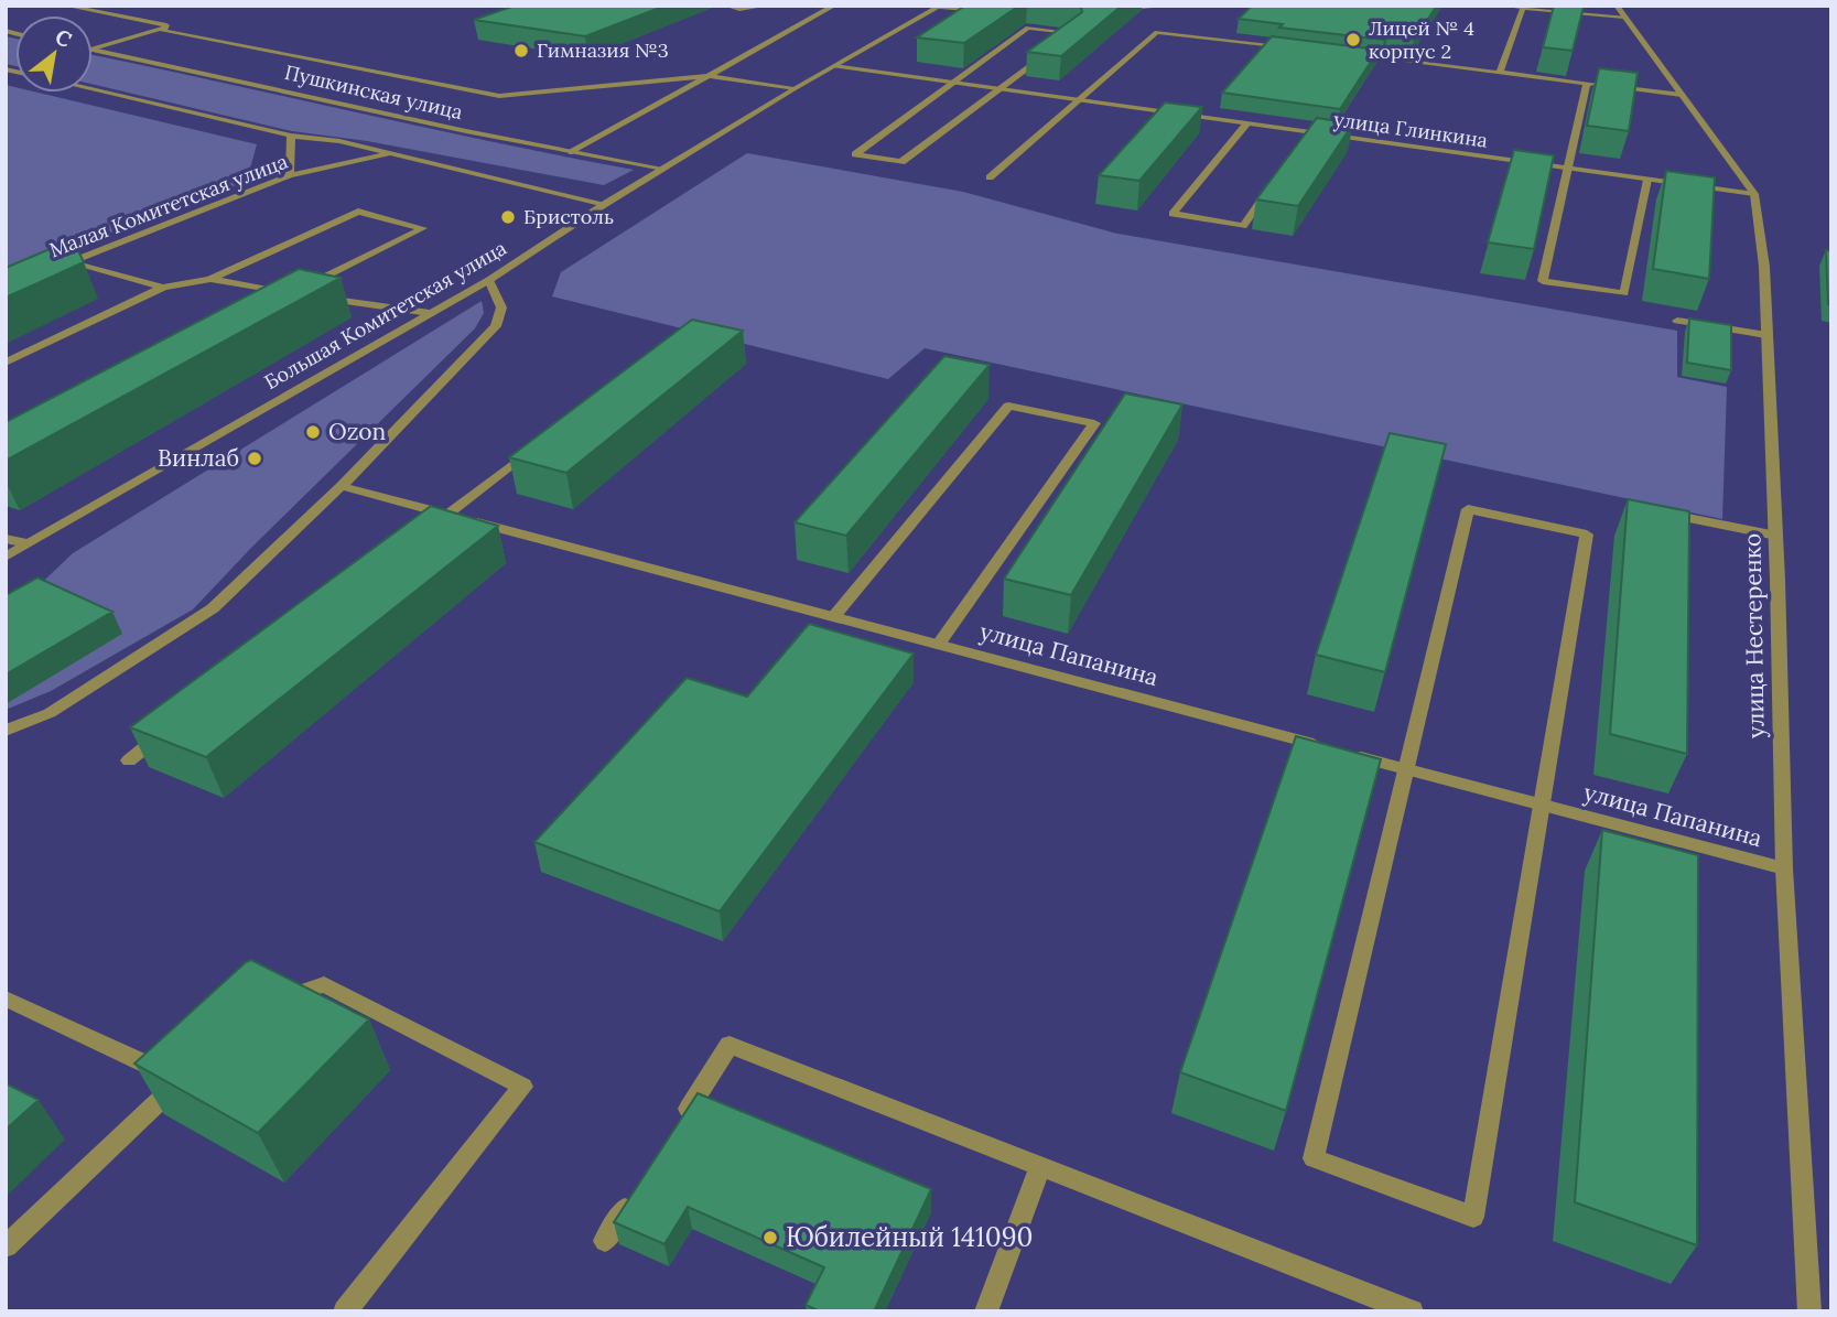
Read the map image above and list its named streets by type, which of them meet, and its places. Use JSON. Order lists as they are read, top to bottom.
{
  "streets": {
    "street": [
      "Пушкинская улица",
      "улица Глинкина",
      "Малая Комитетская улица",
      "Большая Комитетская улица",
      "улица Нестеренко",
      "улица Папанина"
    ]
  },
  "crossings": [
    ["Пушкинская улица", "Большая Комитетская улица"],
    ["улица Глинкина", "Большая Комитетская улица"],
    ["улица Глинкина", "улица Нестеренко"],
    ["улица Нестеренко", "улица Папанина"]
  ],
  "places": [
    "Лицей № 4 корпус 2",
    "Гимназия №3",
    "Бристоль",
    "Ozon",
    "Винлаб",
    "Юбилейный 141090"
  ],
  "north": "top right"
}
